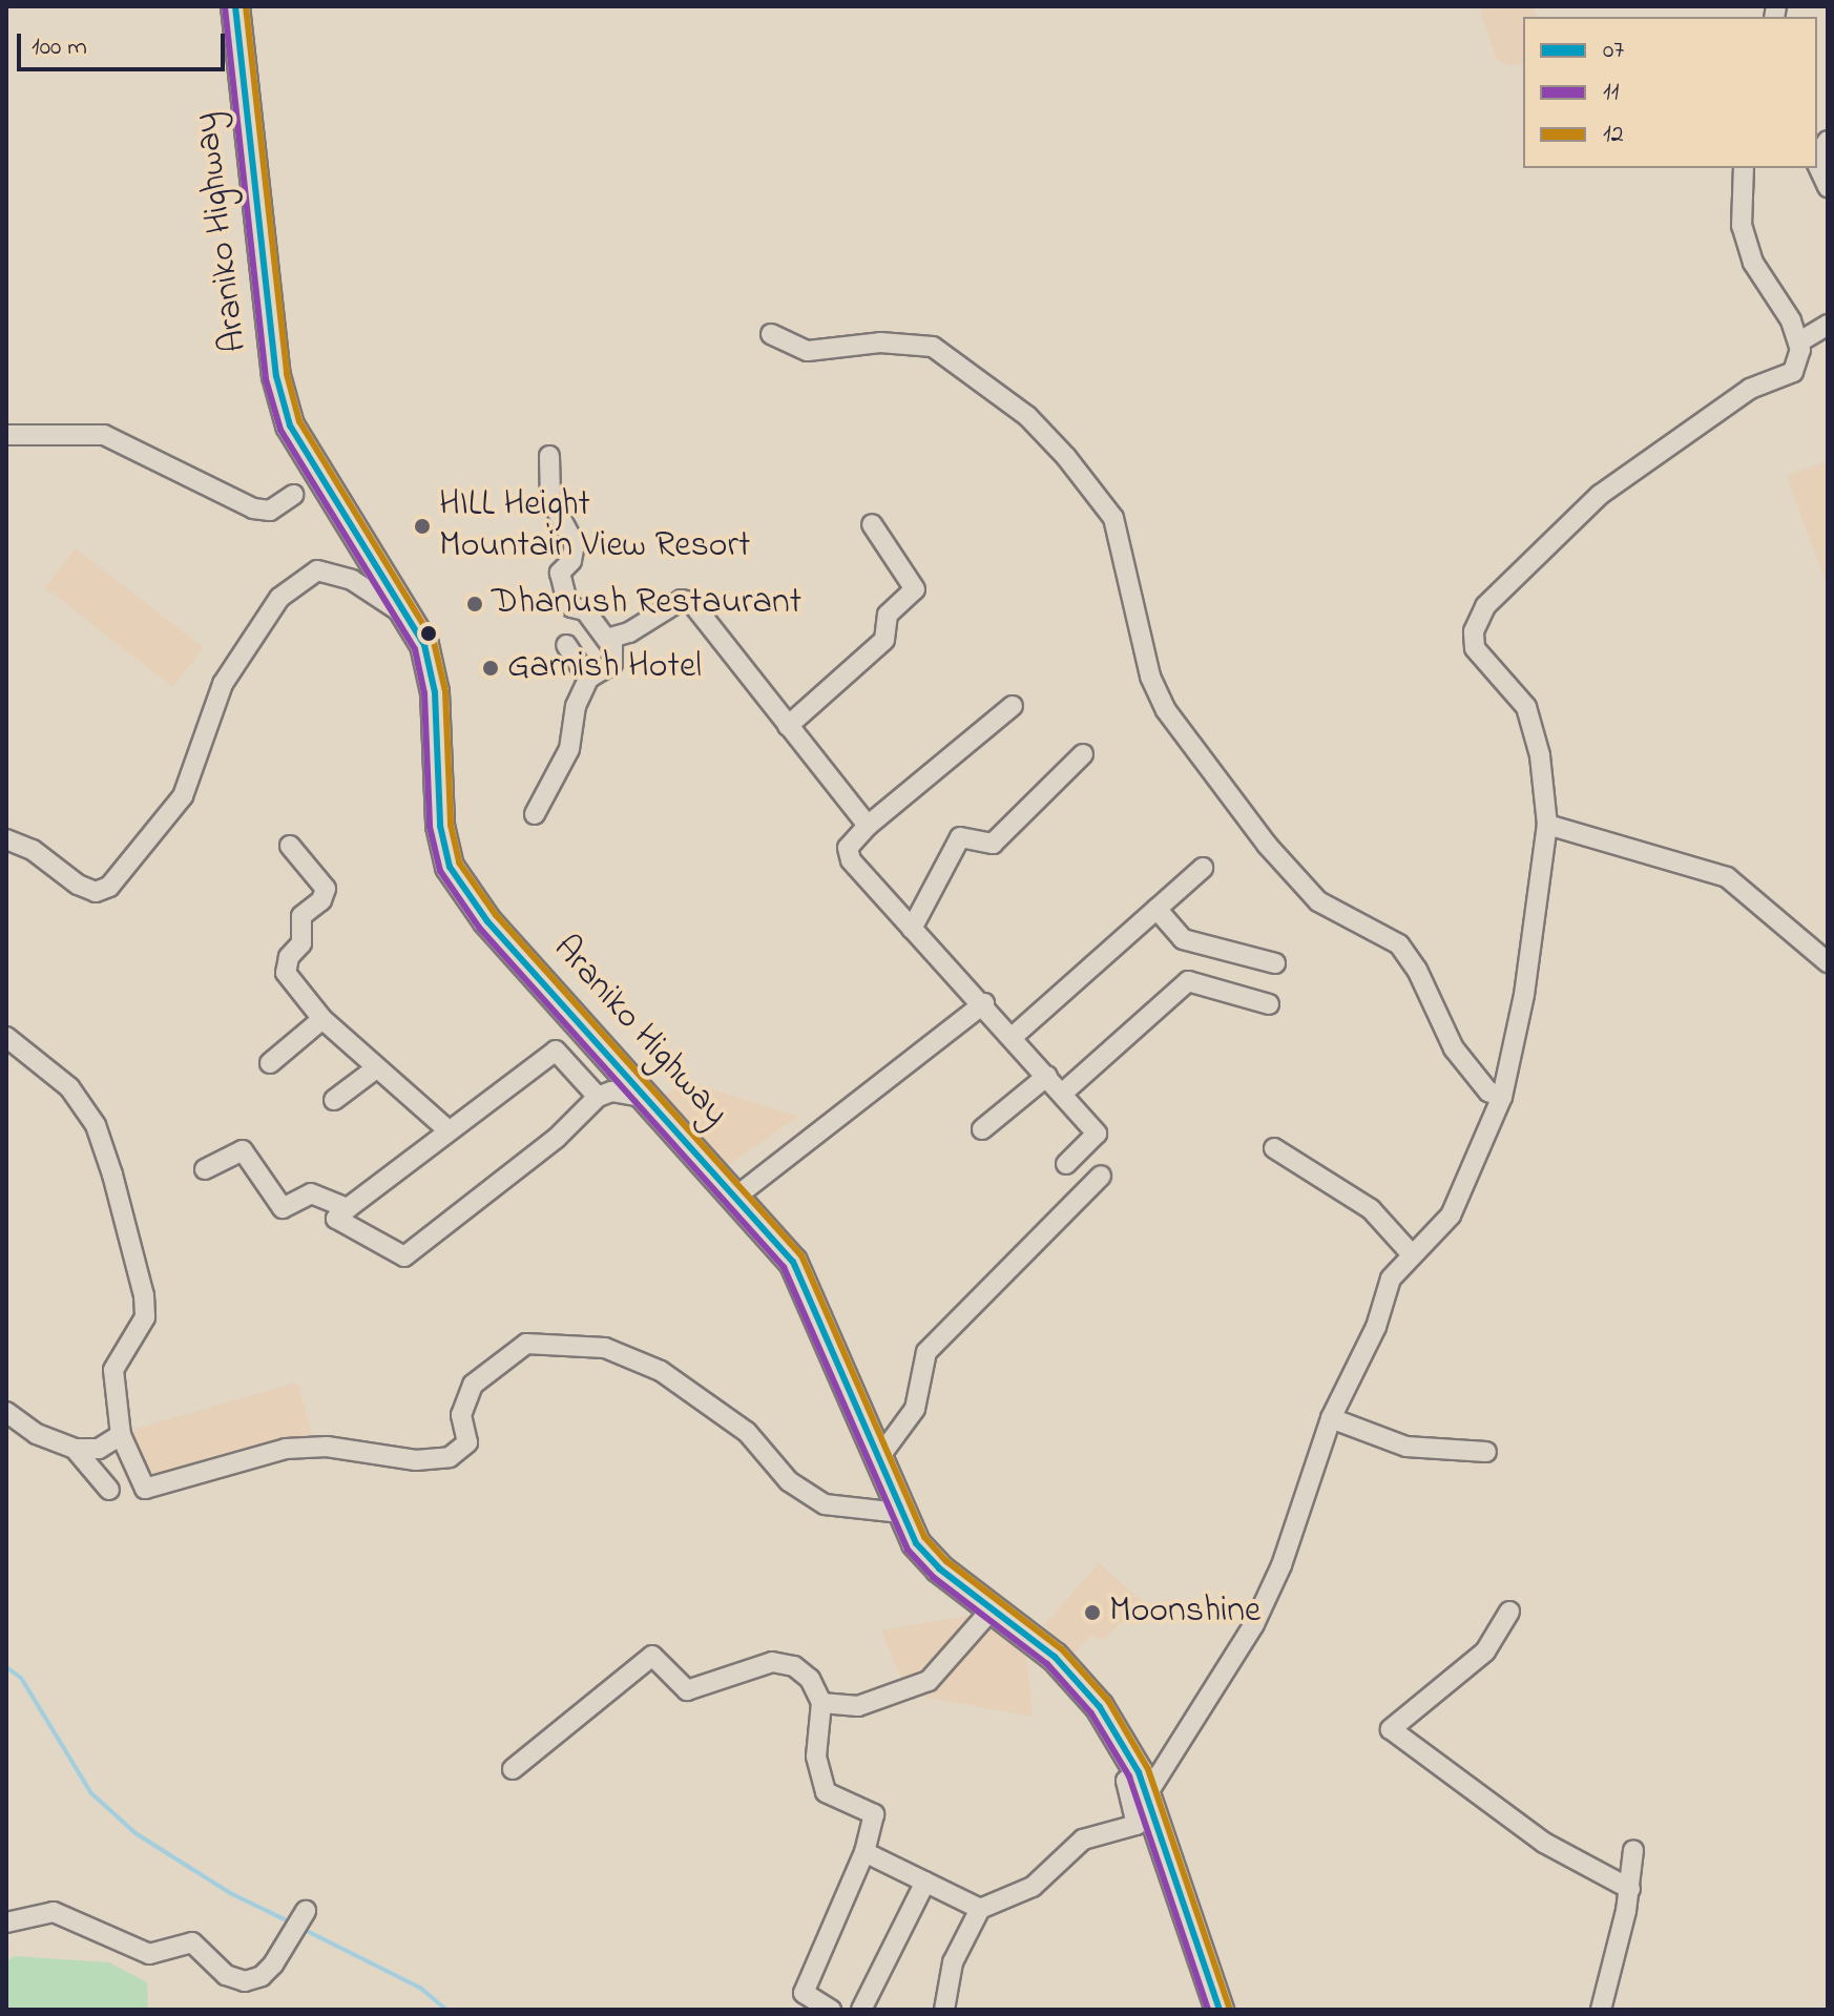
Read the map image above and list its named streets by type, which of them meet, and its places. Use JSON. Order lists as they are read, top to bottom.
{
  "streets": {
    "highway": ["Araniko Highway"]
  },
  "places": [
    "HILL Height Mountain View Resort",
    "Dhanush Restaurant",
    "Garnish Hotel",
    "Moonshine"
  ],
  "lines": ["transit line 07", "transit line 12", "transit line 11"],
  "legend": ["07", "11", "12"],
  "scale_bar": "100 m"
}
